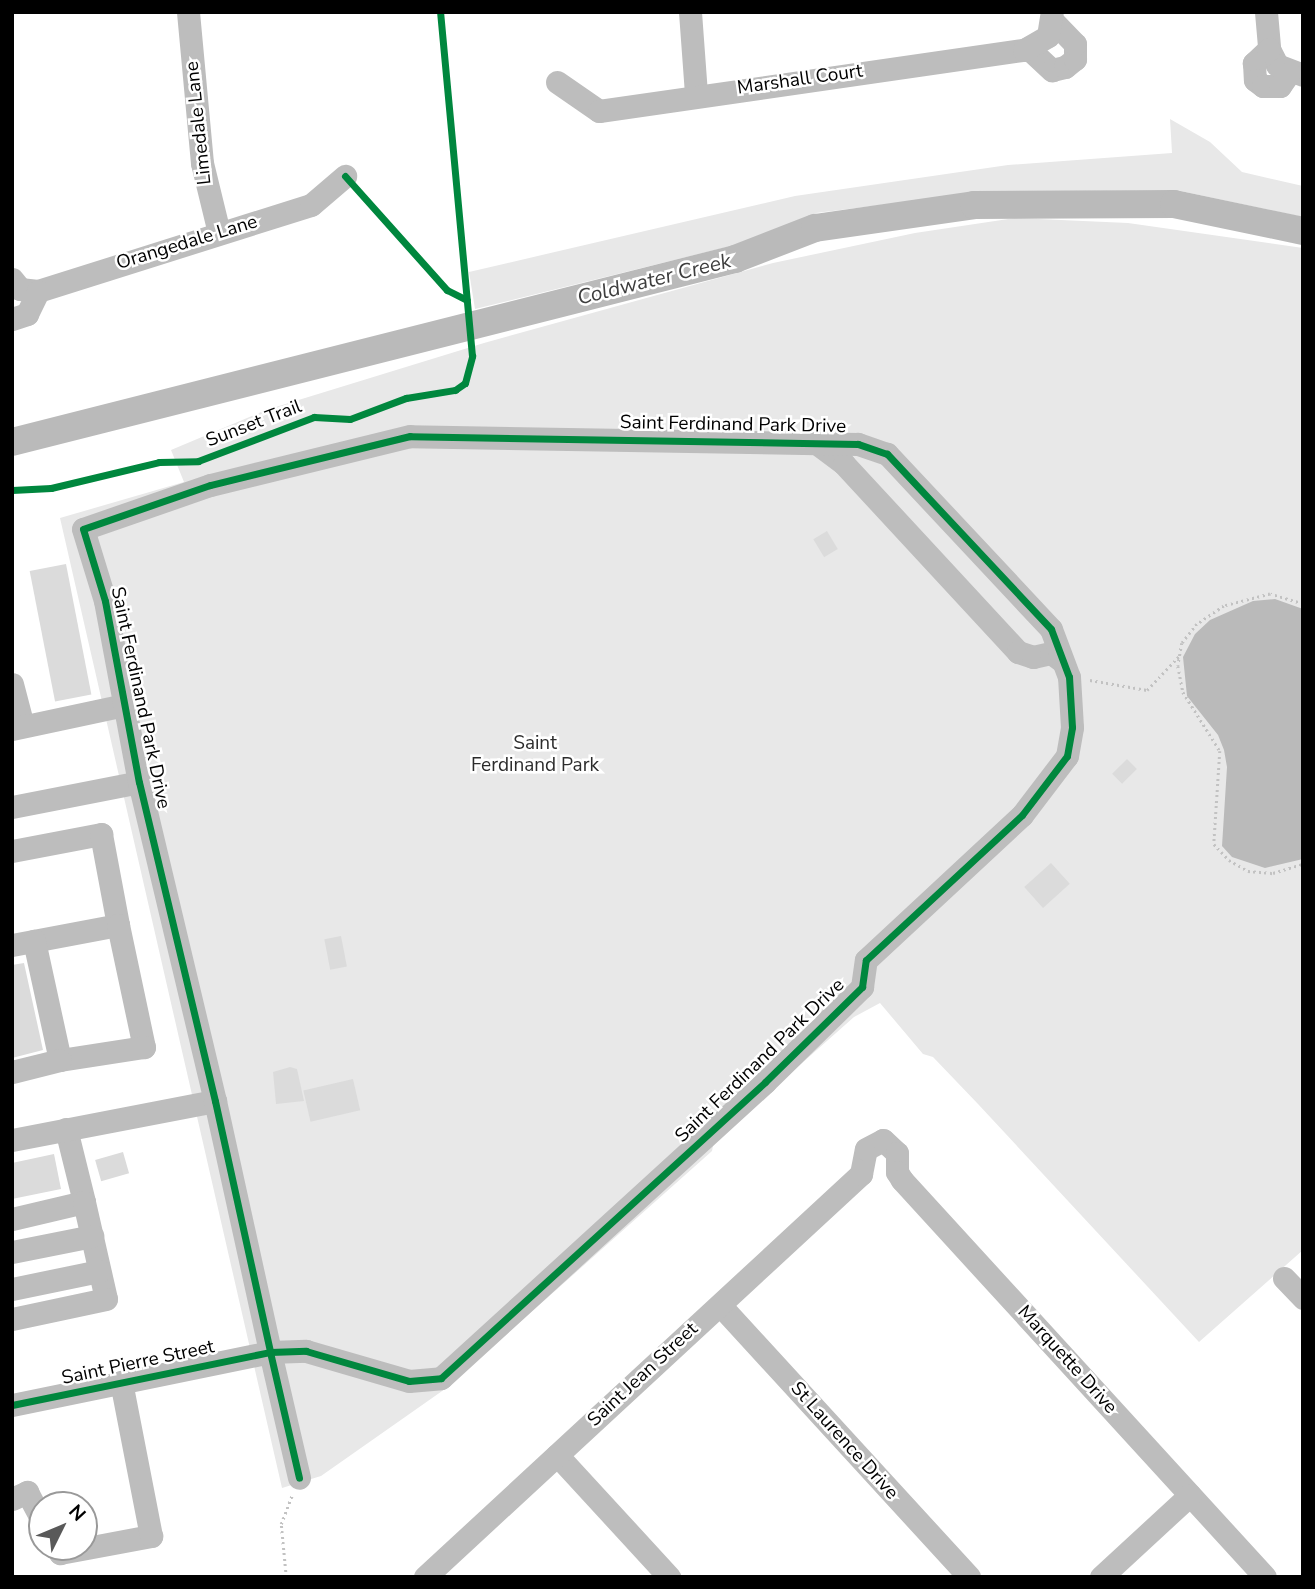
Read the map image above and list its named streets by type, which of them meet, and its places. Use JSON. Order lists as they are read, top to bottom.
{
  "streets": {
    "street": [
      "Marshall Court",
      "Limedale Lane",
      "Orangedale Lane",
      "Saint Ferdinand Park Drive",
      "Marquette Drive",
      "Saint Pierre Street",
      "Saint Jean Street",
      "St Laurence Drive"
    ],
    "cycle path": ["Sunset Trail"]
  },
  "crossings": [
    ["Limedale Lane", "Orangedale Lane"],
    ["Saint Ferdinand Park Drive", "Saint Pierre Street"],
    ["Marquette Drive", "Saint Jean Street"],
    ["Saint Jean Street", "St Laurence Drive"]
  ],
  "water": ["Coldwater Creek"],
  "parks": ["Saint Ferdinand Park"],
  "north": "top right"
}
